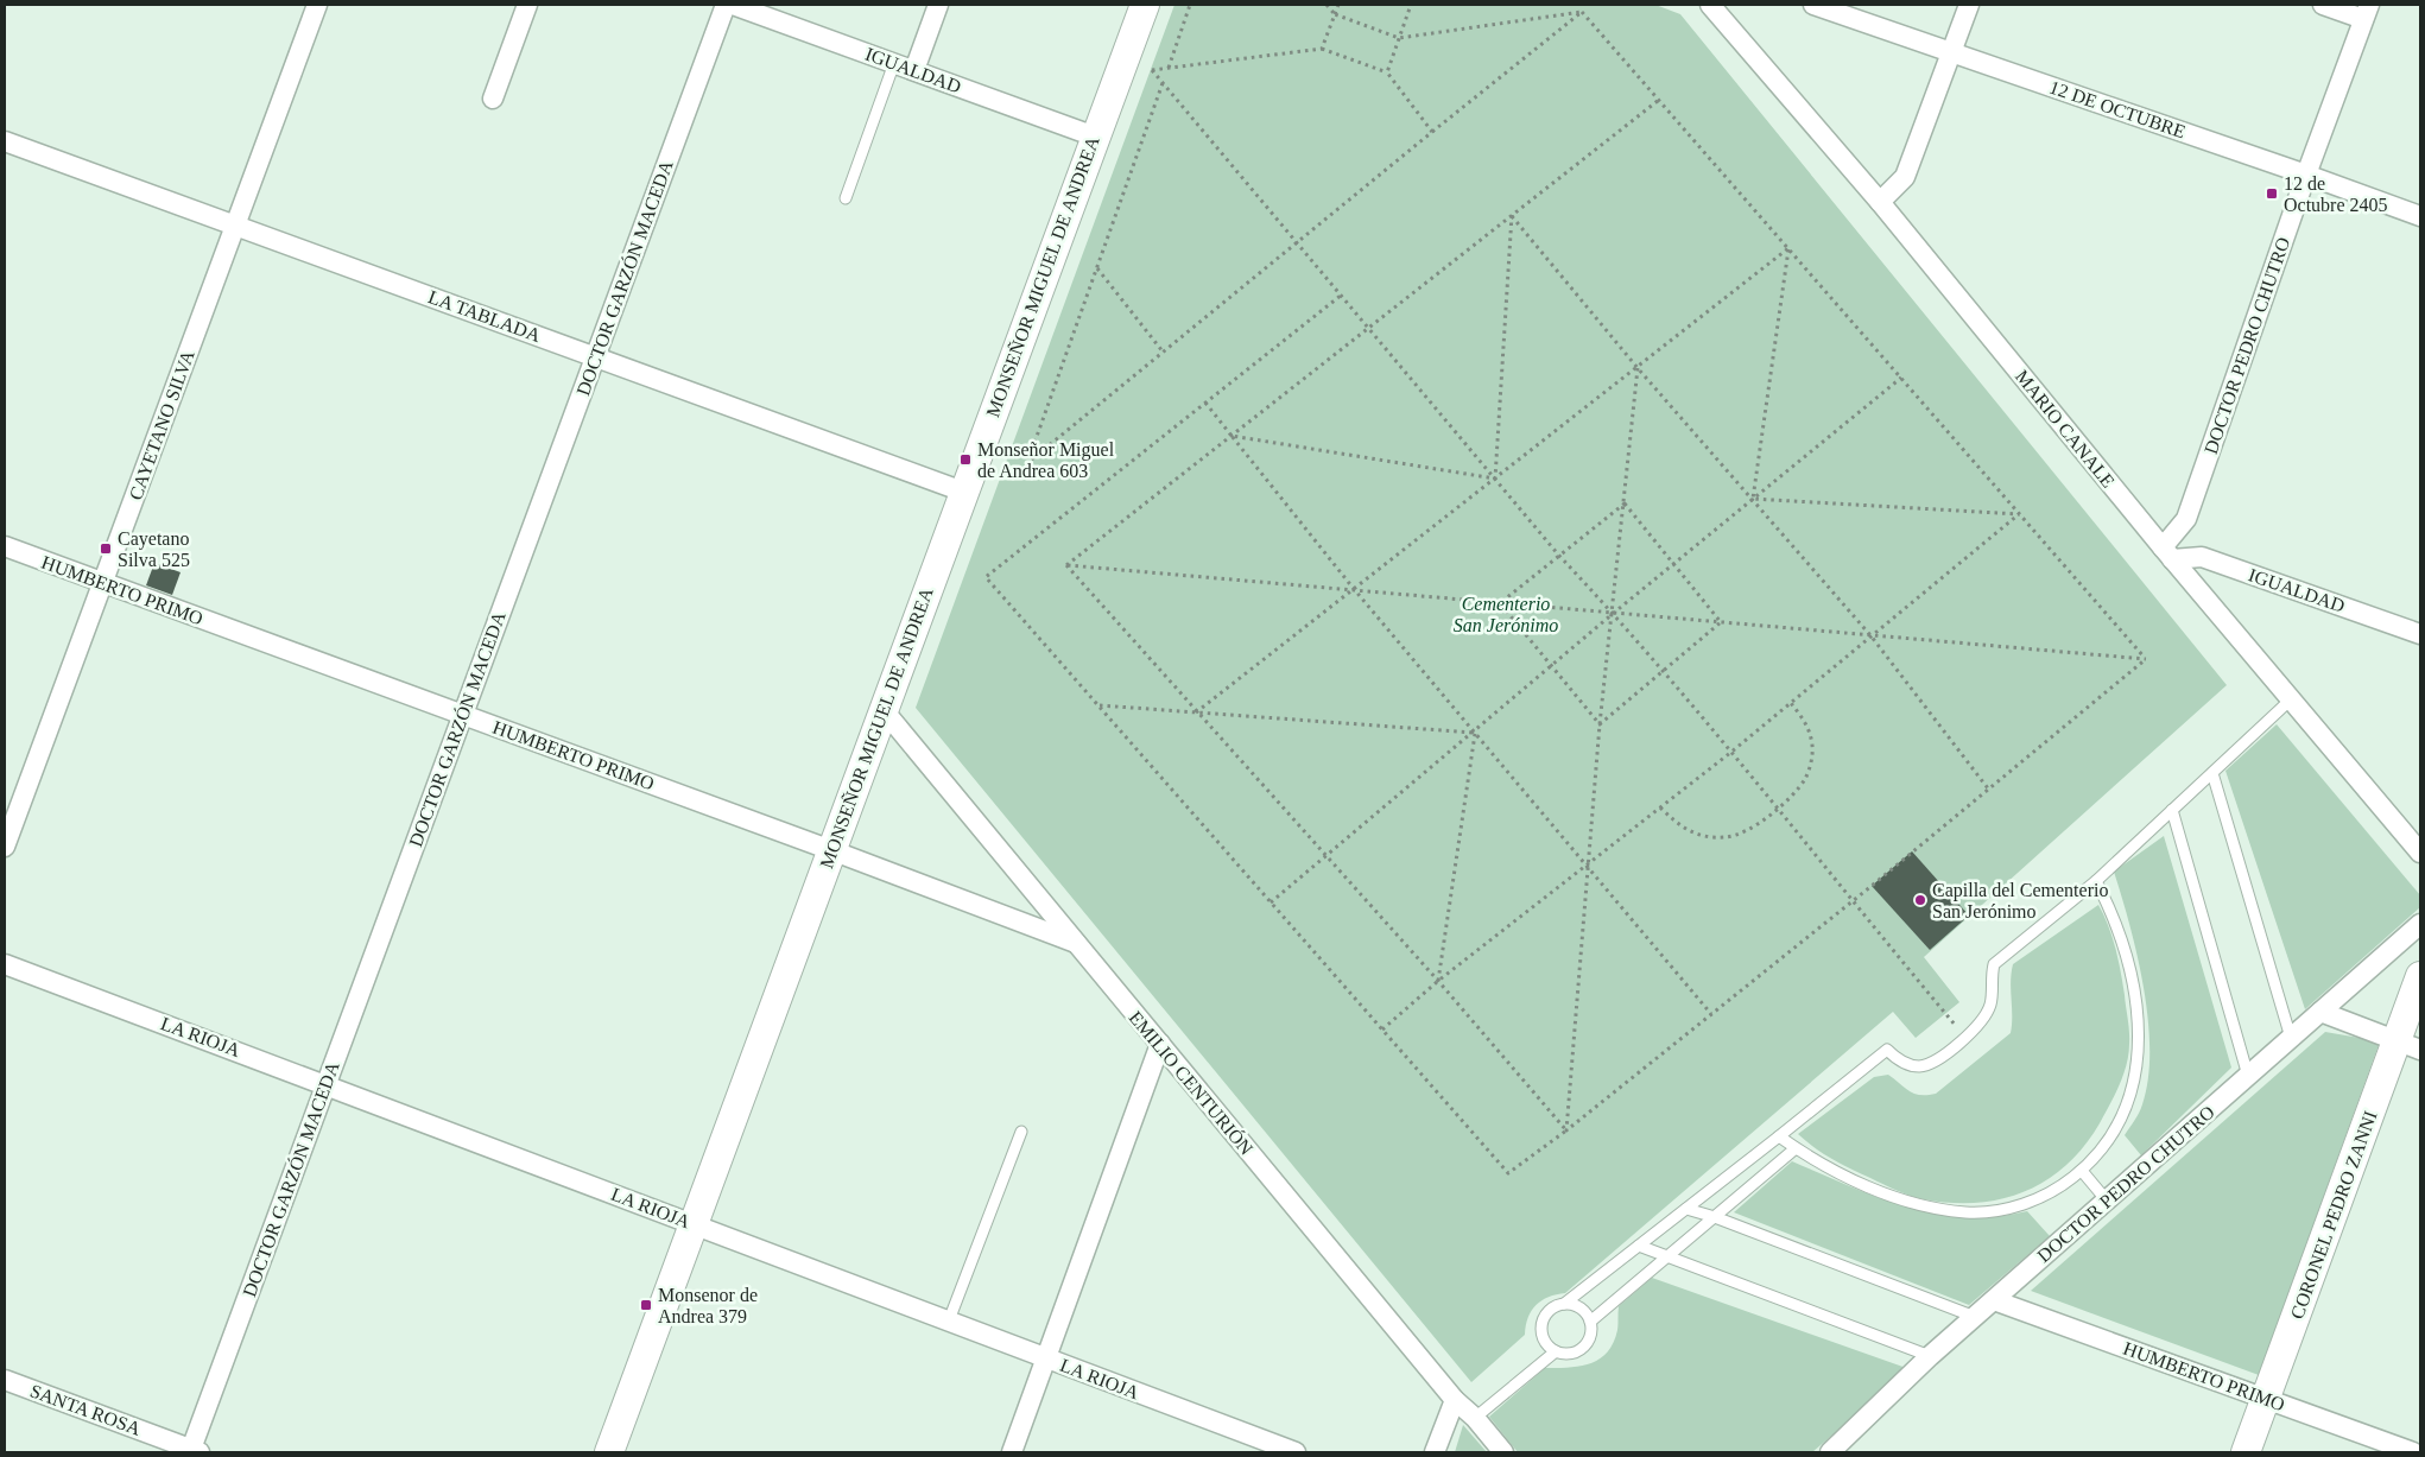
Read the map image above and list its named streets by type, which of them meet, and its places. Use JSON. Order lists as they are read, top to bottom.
{
  "streets": {
    "main road": ["MONSEÑOR MIGUEL DE ANDREA", "CORONEL PEDRO ZANNI"],
    "street": [
      "IGUALDAD",
      "12 DE OCTUBRE",
      "DOCTOR GARZÓN MACEDA",
      "LA TABLADA",
      "DOCTOR PEDRO CHUTRO",
      "CAYETANO SILVA",
      "MARIO CANALE",
      "HUMBERTO PRIMO",
      "LA RIOJA",
      "EMILIO CENTURIÓN",
      "SANTA ROSA"
    ]
  },
  "crossings": [
    ["IGUALDAD", "MONSEÑOR MIGUEL DE ANDREA"],
    ["IGUALDAD", "DOCTOR PEDRO CHUTRO"],
    ["IGUALDAD", "MARIO CANALE"],
    ["12 DE OCTUBRE", "DOCTOR PEDRO CHUTRO"],
    ["MONSEÑOR MIGUEL DE ANDREA", "LA TABLADA"],
    ["MONSEÑOR MIGUEL DE ANDREA", "HUMBERTO PRIMO"],
    ["MONSEÑOR MIGUEL DE ANDREA", "LA RIOJA"],
    ["MONSEÑOR MIGUEL DE ANDREA", "EMILIO CENTURIÓN"],
    ["DOCTOR GARZÓN MACEDA", "LA TABLADA"],
    ["DOCTOR GARZÓN MACEDA", "HUMBERTO PRIMO"],
    ["DOCTOR GARZÓN MACEDA", "LA RIOJA"],
    ["DOCTOR GARZÓN MACEDA", "SANTA ROSA"],
    ["LA TABLADA", "CAYETANO SILVA"],
    ["DOCTOR PEDRO CHUTRO", "MARIO CANALE"],
    ["DOCTOR PEDRO CHUTRO", "HUMBERTO PRIMO"],
    ["CAYETANO SILVA", "HUMBERTO PRIMO"],
    ["HUMBERTO PRIMO", "EMILIO CENTURIÓN"],
    ["HUMBERTO PRIMO", "CORONEL PEDRO ZANNI"]
  ],
  "parks": ["Cementerio San Jerónimo"],
  "places": {
    "transit": [
      "12 de Octubre 2405",
      "Monseñor Miguel de Andrea 603",
      "Cayetano Silva 525",
      "Monsenor de Andrea 379"
    ],
    "other": ["Capilla del Cementerio San Jerónimo"]
  }
}
